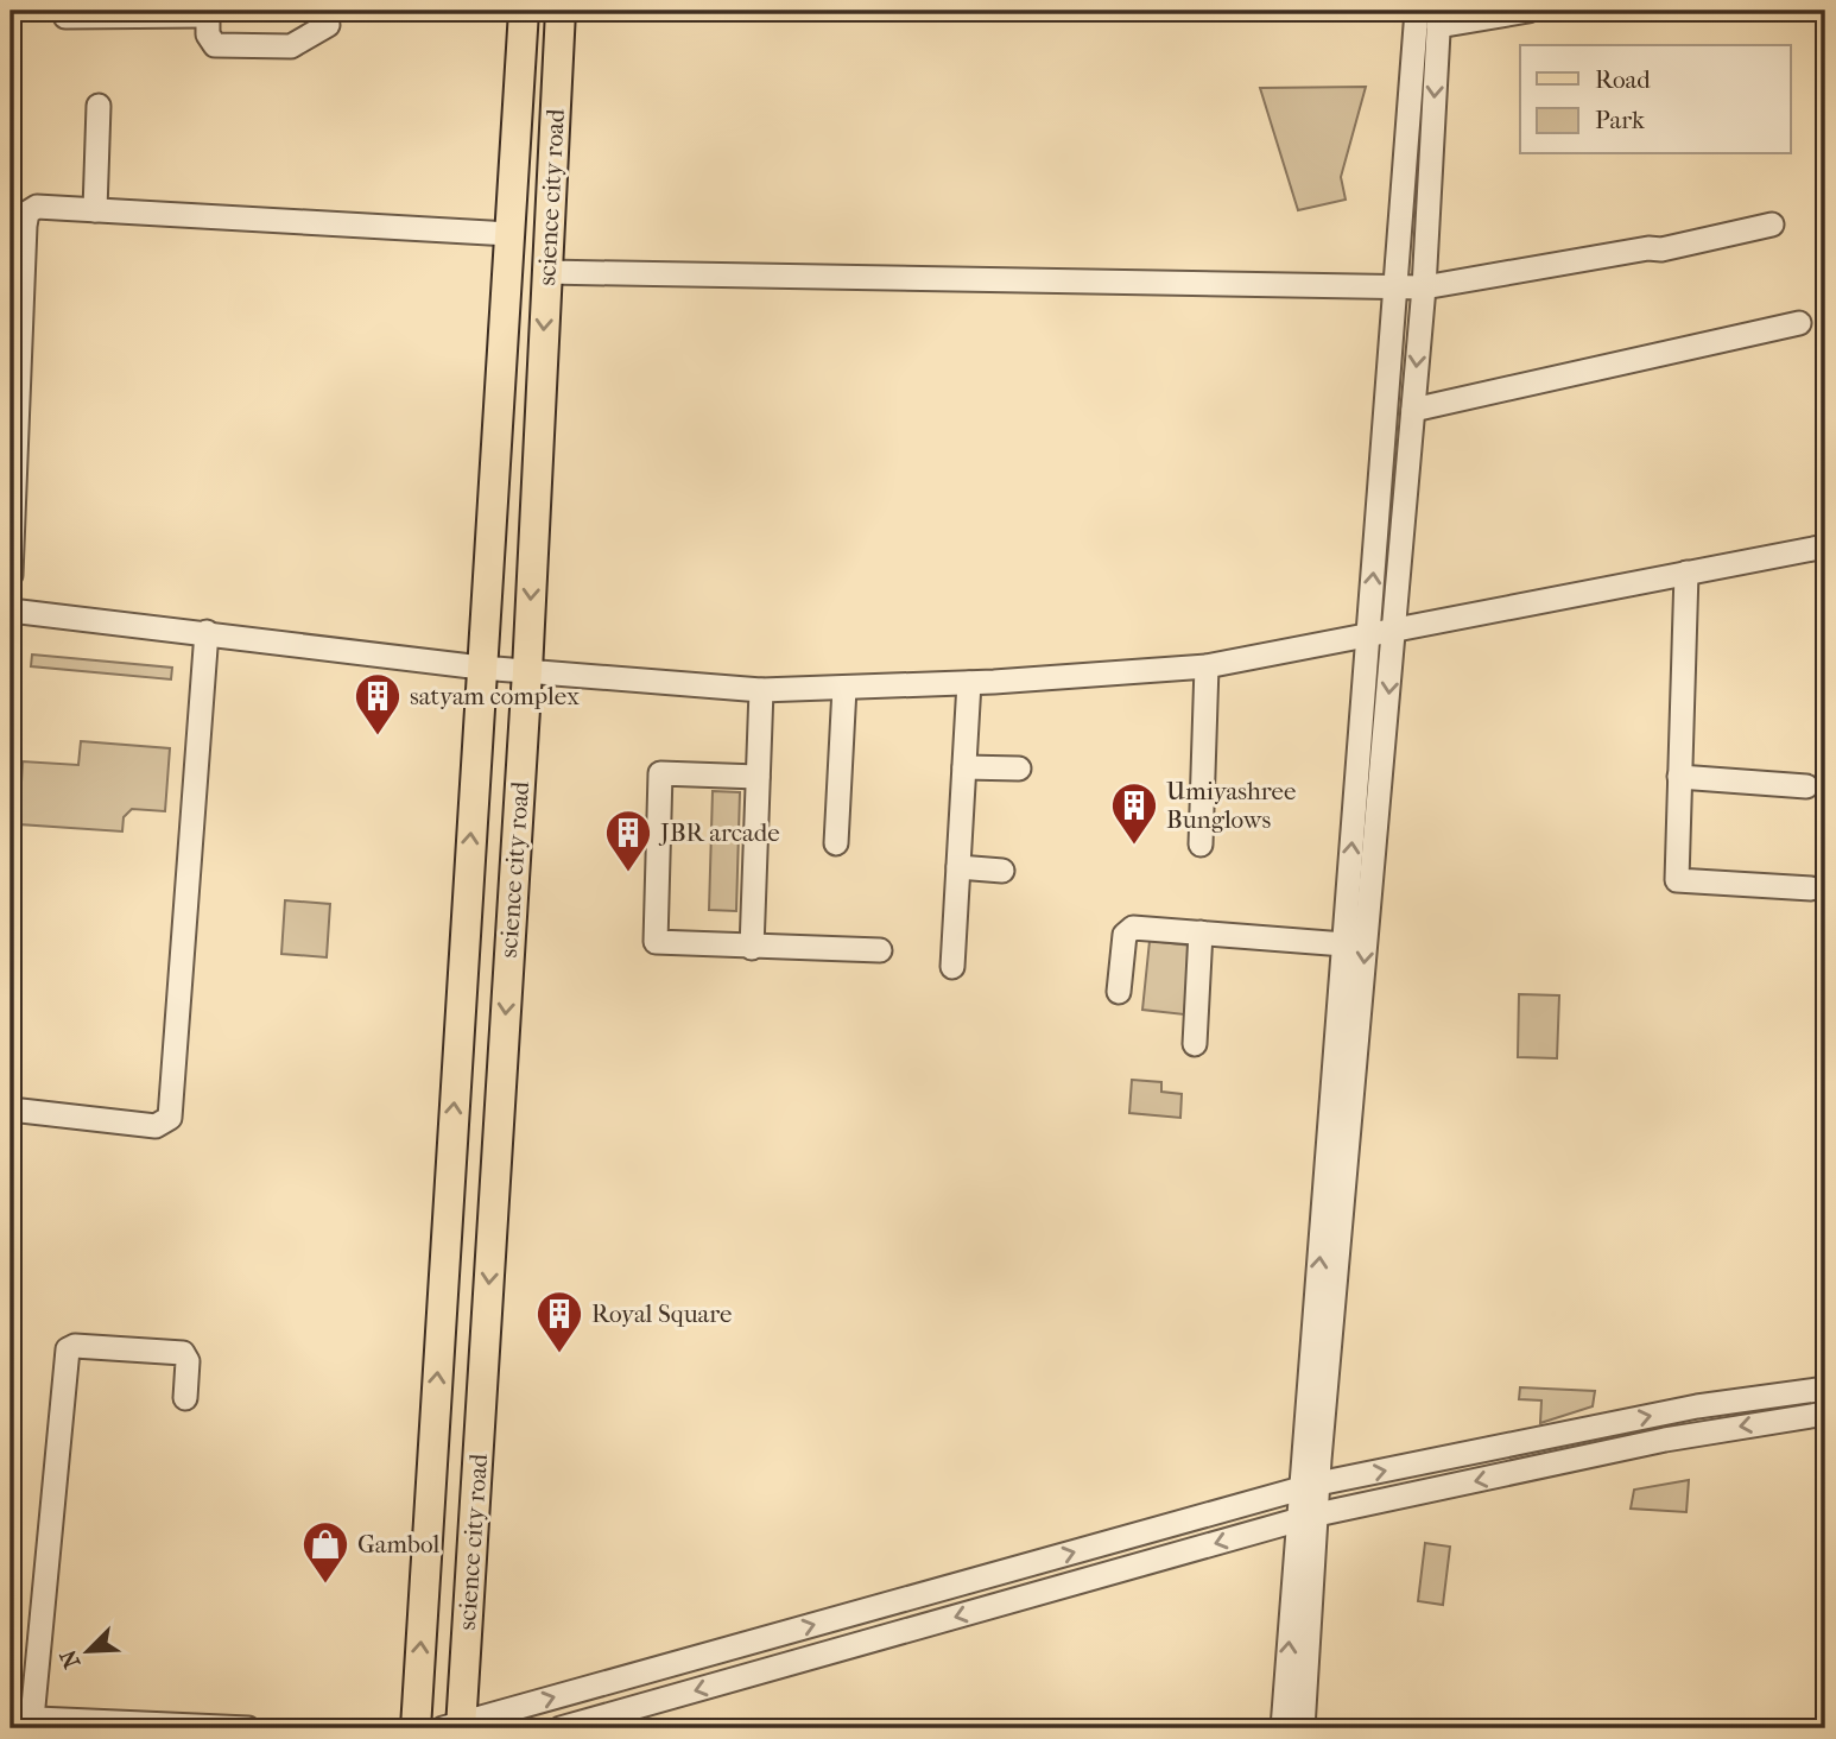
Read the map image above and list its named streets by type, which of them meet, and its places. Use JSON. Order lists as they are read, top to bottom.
{
  "streets": {
    "main road": ["science city road"]
  },
  "places": {
    "building": [
      "satyam complex",
      "Umiyashree Bunglows",
      "JBR arcade",
      "Royal Square"
    ],
    "shop": ["Gambol"]
  },
  "legend": ["Road", "Park"],
  "north": "bottom left"
}
